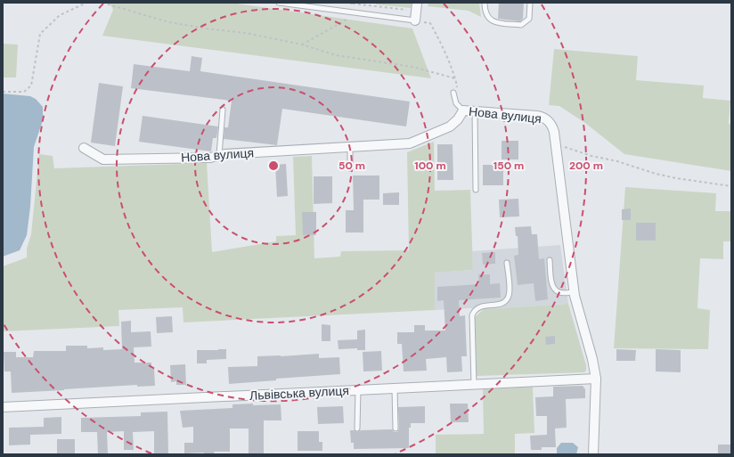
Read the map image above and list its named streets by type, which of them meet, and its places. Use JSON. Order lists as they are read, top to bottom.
{
  "streets": {
    "street": ["Нова вулиця", "Львівська вулиця"]
  },
  "crossings": [
    ["Нова вулиця", "Львівська вулиця"]
  ],
  "rings": [
    "50 m",
    "100 m",
    "150 m",
    "200 m"
  ]
}
